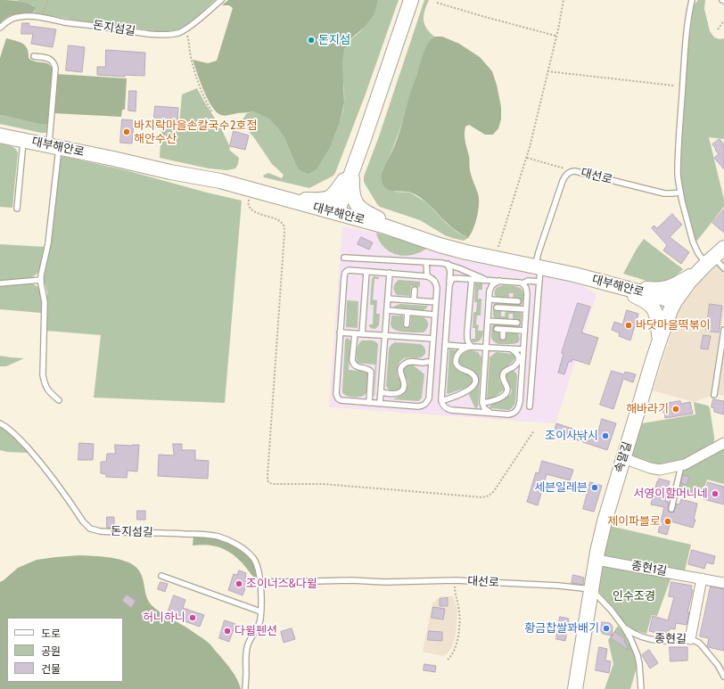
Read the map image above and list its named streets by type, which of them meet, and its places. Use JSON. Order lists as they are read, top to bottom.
{
  "streets": {
    "street": ["대부해안로", "속말길", "종현1길"],
    "lane": ["돈지섬길", "대선로", "종현길"]
  },
  "crossings": [
    ["돈지섬길", "대선로"],
    ["대부해안로", "대선로"],
    ["대부해안로", "속말길"],
    ["대선로", "속말길"],
    ["속말길", "종현1길"]
  ],
  "parks": ["인수조경"],
  "places": [
    "돈지섬",
    "바지락마을손칼국수2호점 해안수산",
    "바닷마을떡볶이",
    "해바라기",
    "조이사낚시",
    "세븐일레븐",
    "서영이할머니네",
    "제이파블로",
    "조이너스&다윌",
    "허니하니",
    "황금찹쌀꽈배기",
    "다윌펜션"
  ],
  "legend": ["도로", "공원", "건물"]
}
